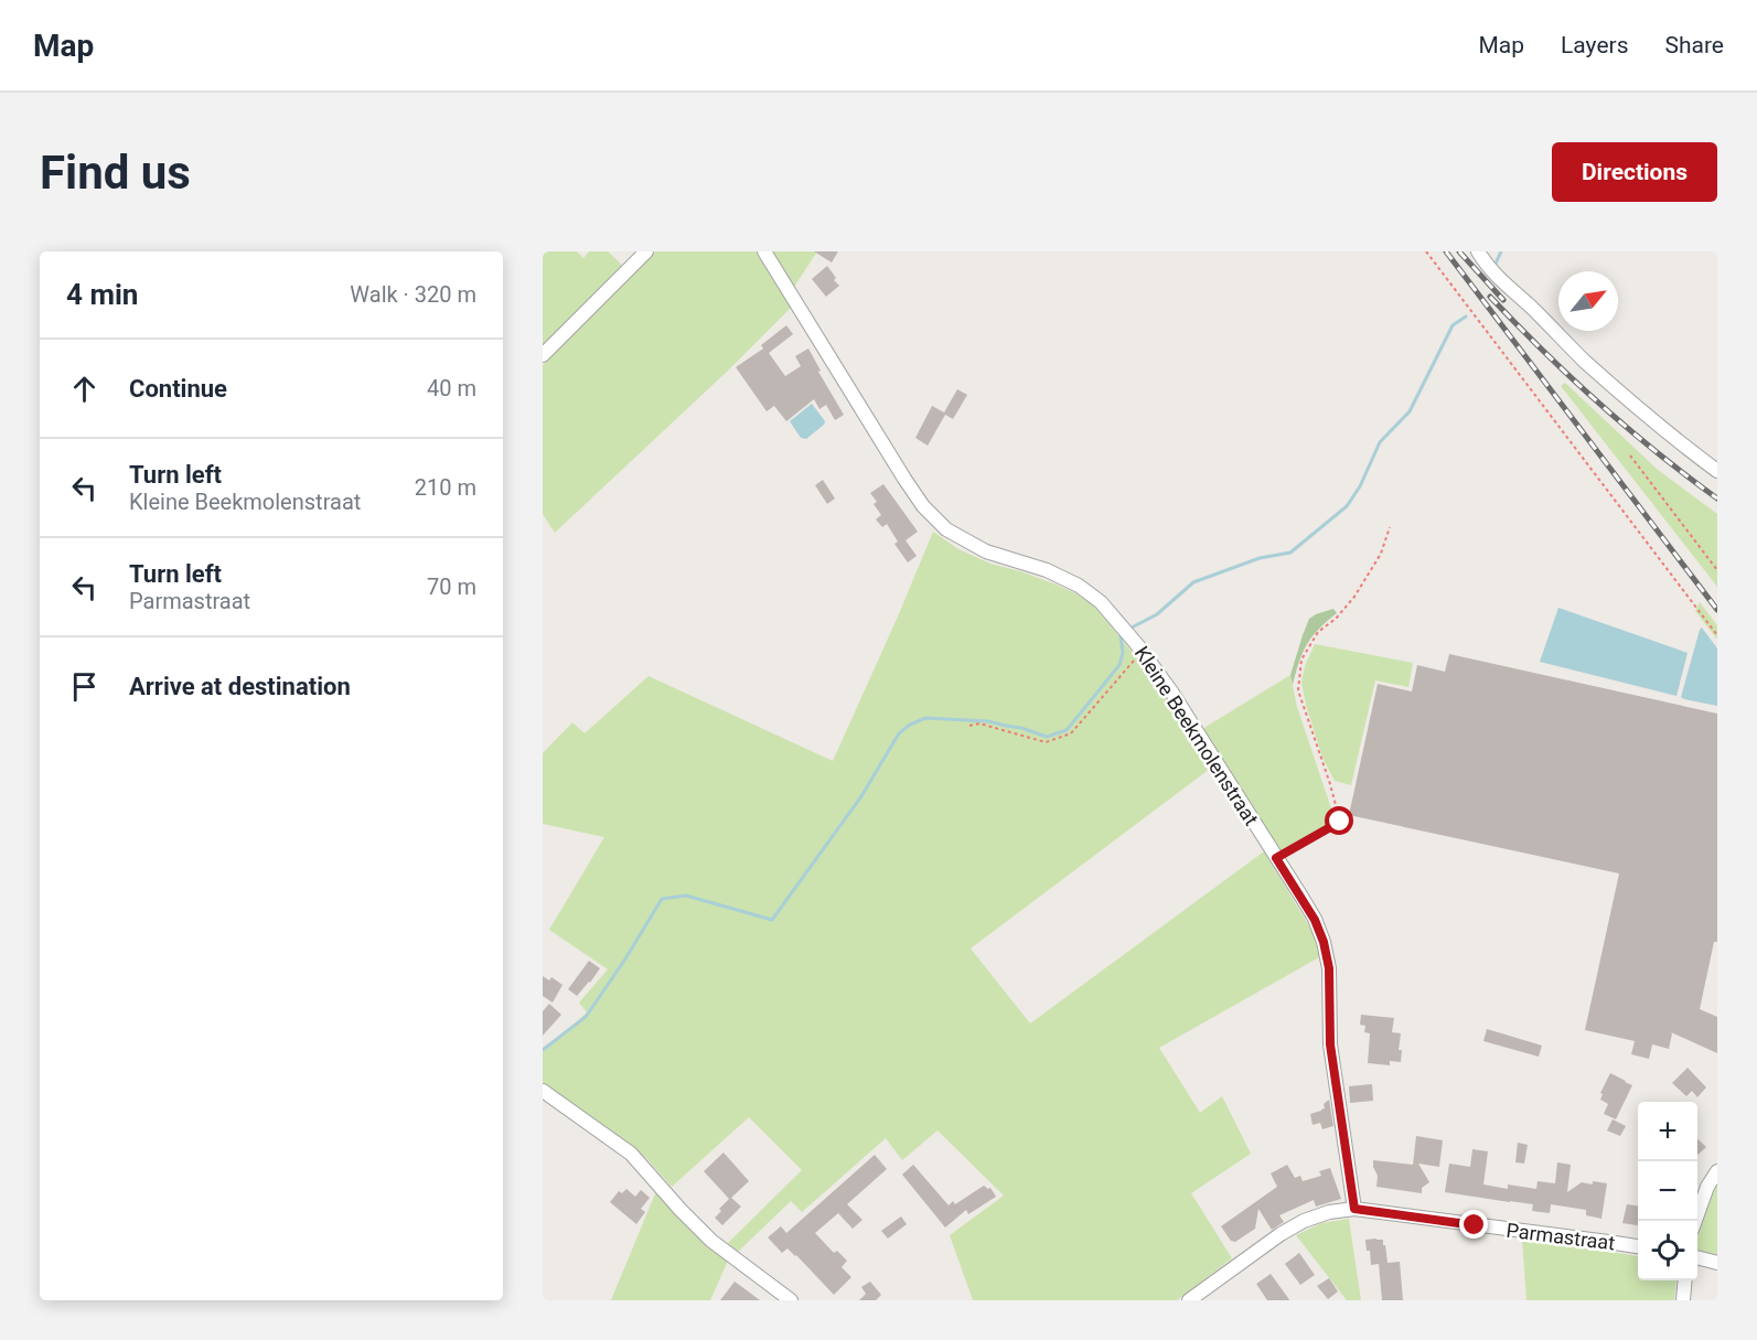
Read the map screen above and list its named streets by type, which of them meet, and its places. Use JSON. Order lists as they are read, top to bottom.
{
  "streets": {
    "street": ["Kleine Beekmolenstraat", "Parmastraat"]
  },
  "crossings": [
    ["Kleine Beekmolenstraat", "Parmastraat"]
  ],
  "north": "top right",
  "page": {
    "header": "Map",
    "nav": ["Map", "Layers", "Share"],
    "buttons": "Directions",
    "title": "Find us",
    "heading": ["4 min", "Walk · 320 m"],
    "list": [
      ["Continue", "40 m"],
      ["Turn left", "Kleine Beekmolenstraat", "210 m"],
      ["Turn left", "Parmastraat", "70 m"],
      "Arrive at destination"
    ],
    "map_buttons": ["+", "−"]
  }
}
